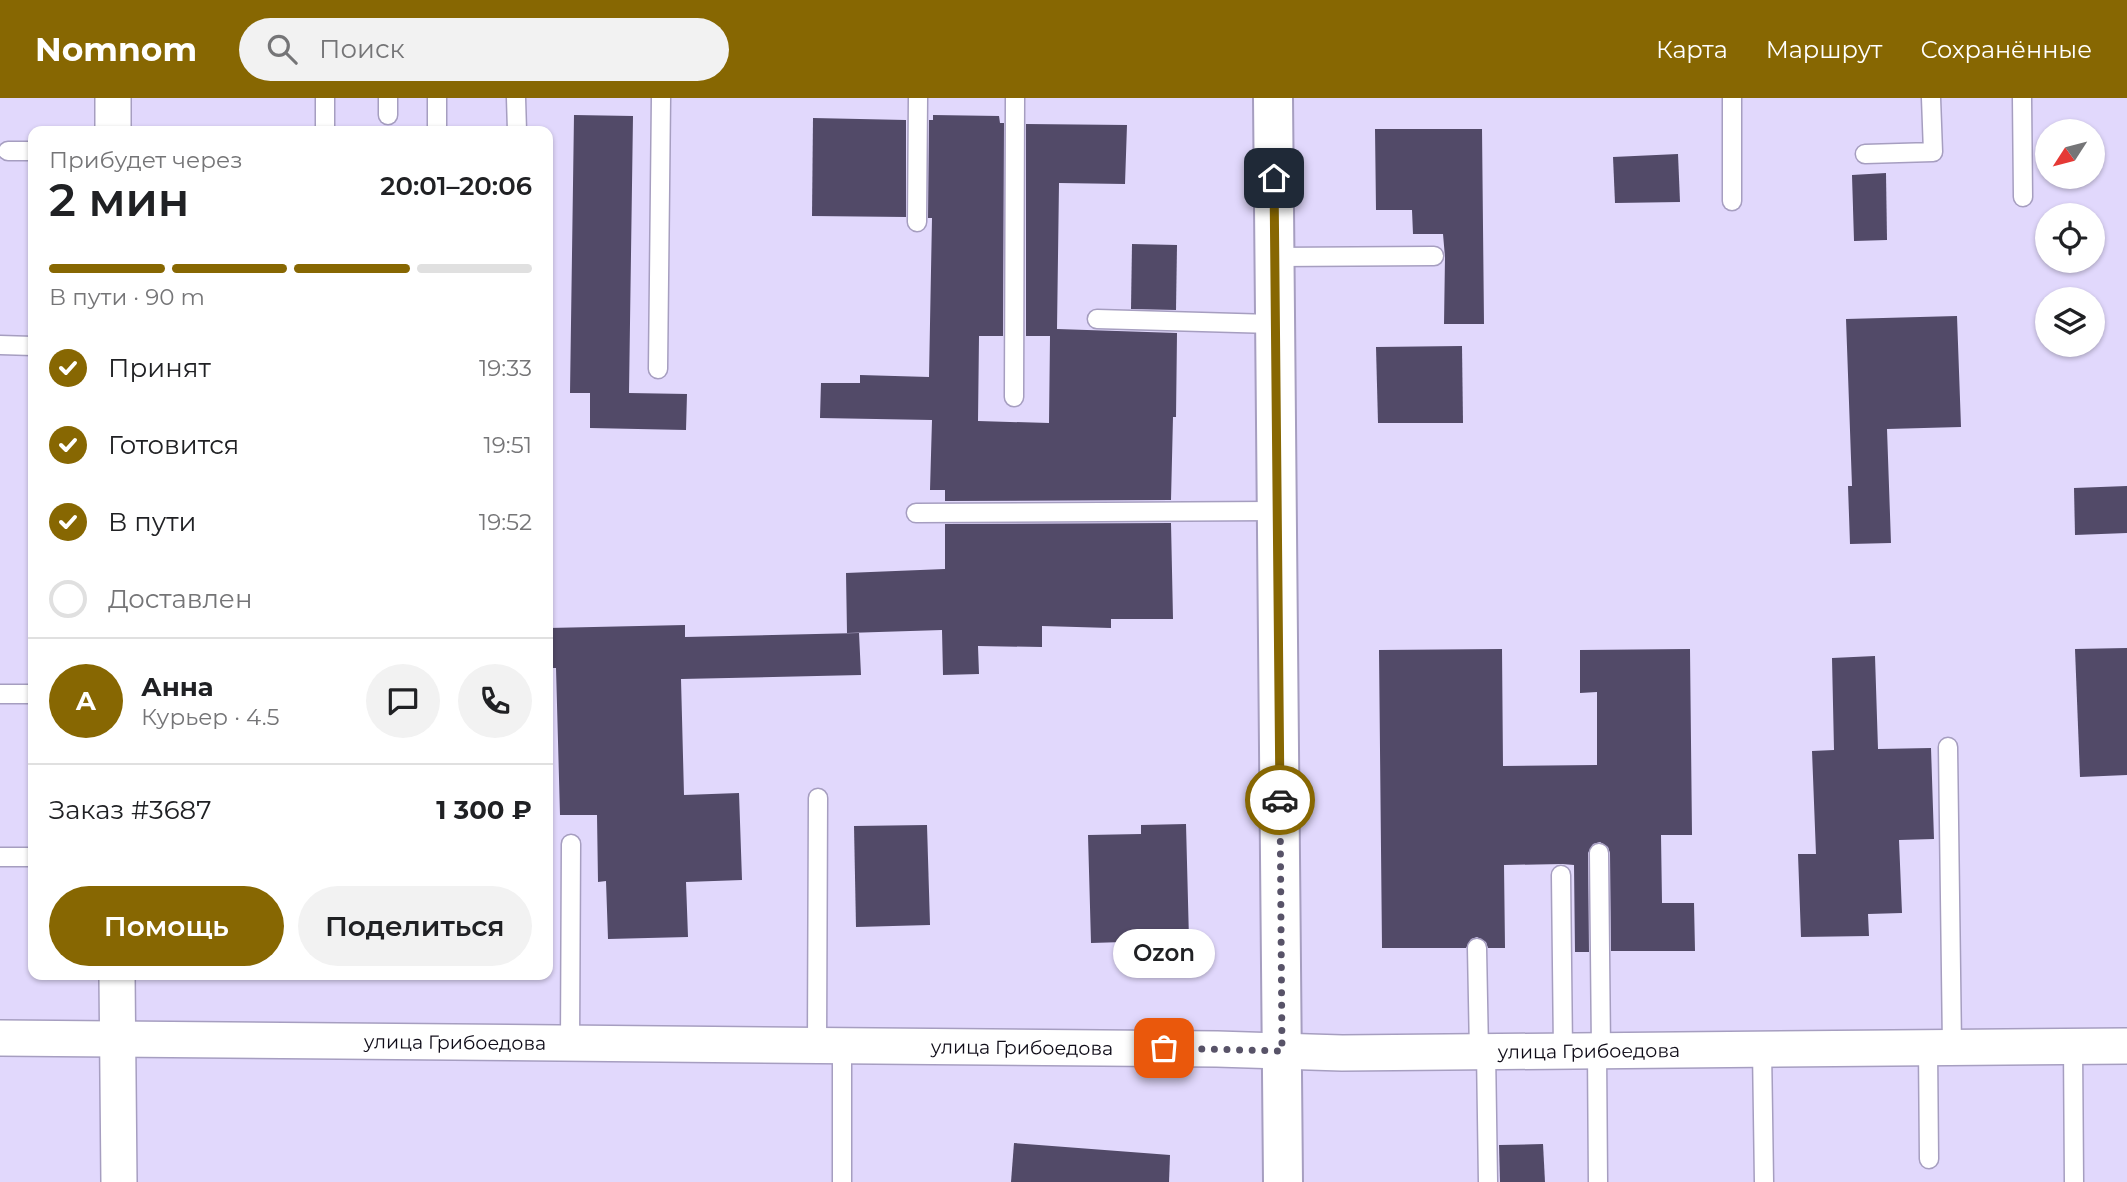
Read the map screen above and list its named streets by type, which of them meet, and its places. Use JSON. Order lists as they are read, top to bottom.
{
  "streets": {
    "street": ["улица Грибоедова"]
  },
  "places": ["Ozon"],
  "north": "bottom left",
  "page": {
    "header": "Nomnom",
    "search": "Поиск",
    "nav": ["Карта", "Маршрут", "Сохранённые"],
    "heading": ["2 мин", "Прибудет через", "20:01–20:06"],
    "panel": [
      "Анна",
      "Курьер · 4.5",
      "Заказ #3687",
      "1 300 ₽"
    ],
    "bar": "В пути · 90 m",
    "list": [
      ["Принят", "19:33"],
      ["Готовится", "19:51"],
      ["В пути", "19:52"],
      "Доставлен"
    ],
    "round": "А",
    "buttons": ["Помощь", "Поделиться"],
    "bubble": "Ozon"
  }
}
